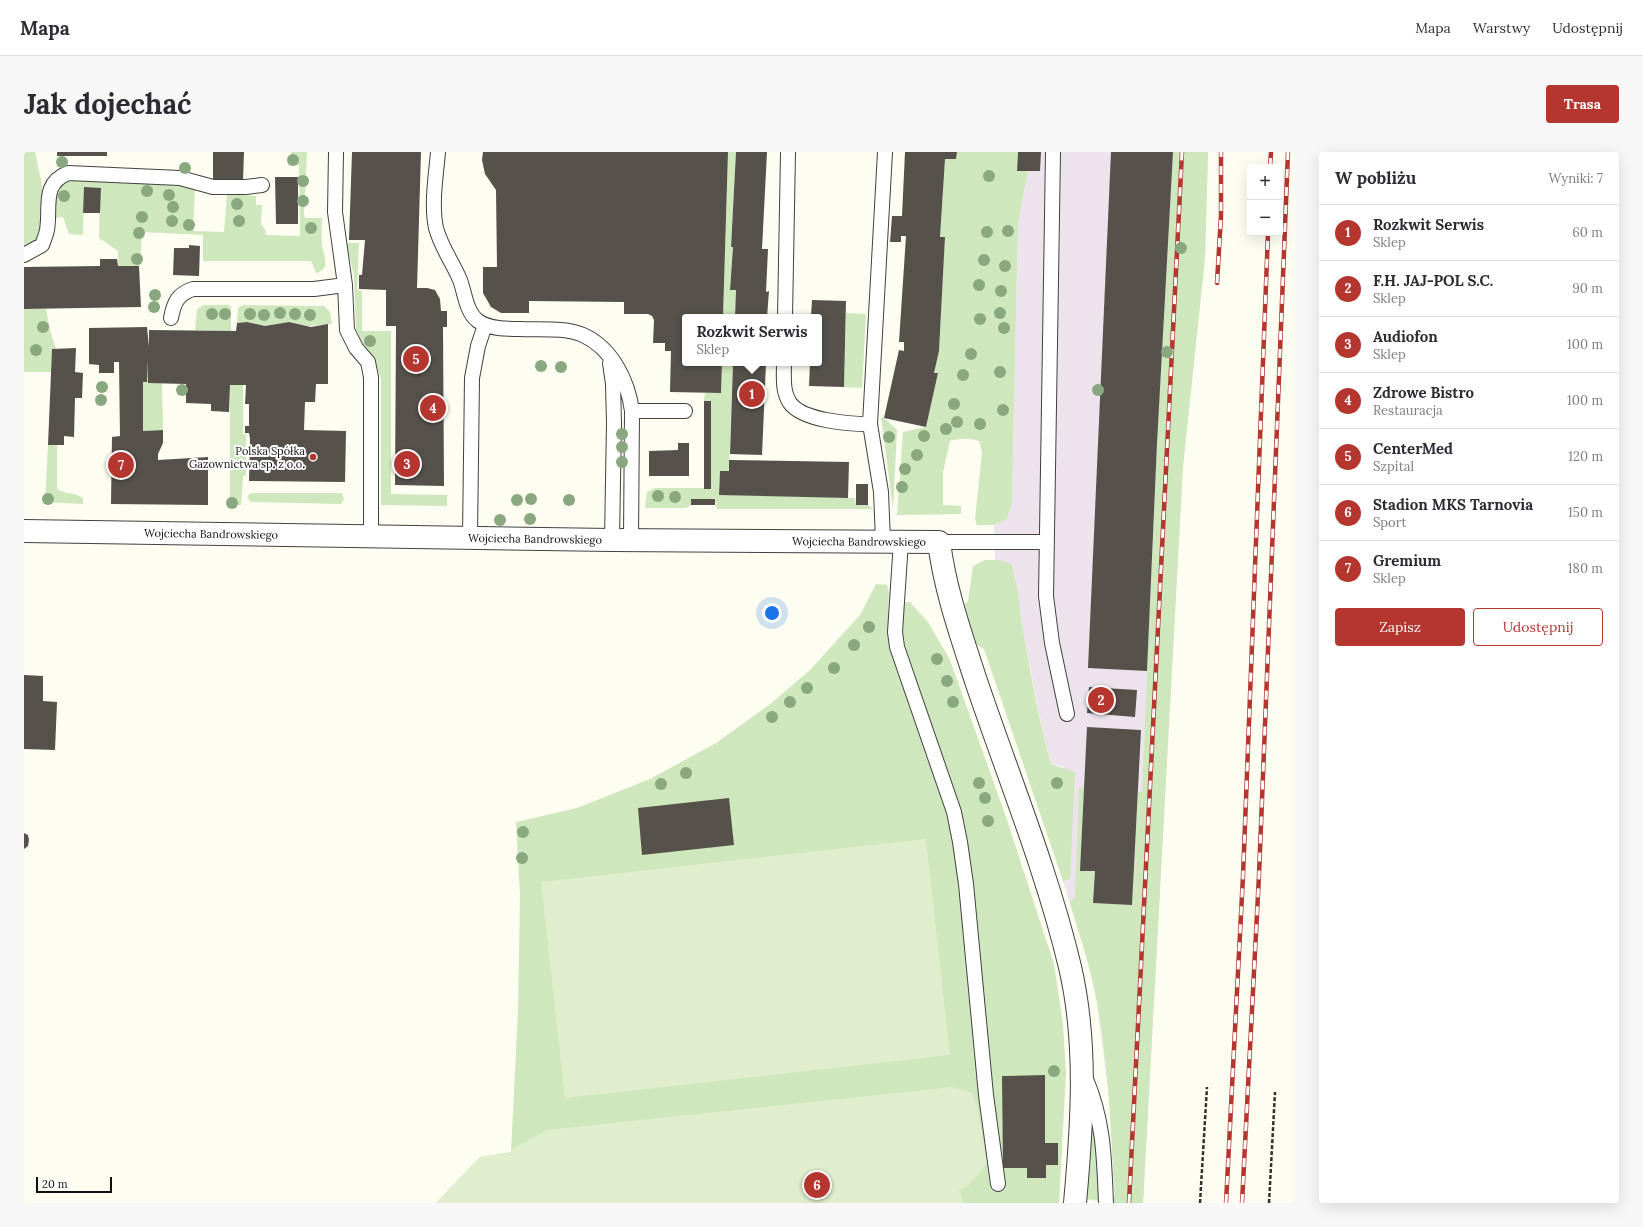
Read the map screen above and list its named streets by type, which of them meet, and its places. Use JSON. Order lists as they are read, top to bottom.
{
  "streets": {
    "street": ["Wojciecha Bandrowskiego"]
  },
  "places": ["Polska Spółka Gazownictwa sp. z o.o."],
  "scale_bar": "20 m",
  "page": {
    "header": "Mapa",
    "nav": ["Mapa", "Warstwy", "Udostępnij"],
    "buttons": [
      "Trasa",
      ["Zapisz", "Udostępnij"]
    ],
    "title": "Jak dojechać",
    "heading": ["W pobliżu", "Wyniki: 7"],
    "map_buttons": ["+", "−"],
    "list": [
      {
        "mark": "1",
        "name": "Rozkwit Serwis",
        "note": "Sklep",
        "value": "60 m"
      },
      {
        "mark": "2",
        "name": "F.H. JAJ-POL S.C.",
        "note": "Sklep",
        "value": "90 m"
      },
      {
        "mark": "3",
        "name": "Audiofon",
        "note": "Sklep",
        "value": "100 m"
      },
      {
        "mark": "4",
        "name": "Zdrowe Bistro",
        "note": "Restauracja",
        "value": "100 m"
      },
      {
        "mark": "5",
        "name": "CenterMed",
        "note": "Szpital",
        "value": "120 m"
      },
      {
        "mark": "6",
        "name": "Stadion MKS Tarnovia",
        "note": "Sport",
        "value": "150 m"
      },
      {
        "mark": "7",
        "name": "Gremium",
        "note": "Sklep",
        "value": "180 m"
      }
    ],
    "popup": ["Rozkwit Serwis", "Sklep"],
    "pins": [
      "5",
      "1",
      "4",
      "3",
      "7",
      "2",
      "6"
    ],
    "scale": "20 m"
  }
}
